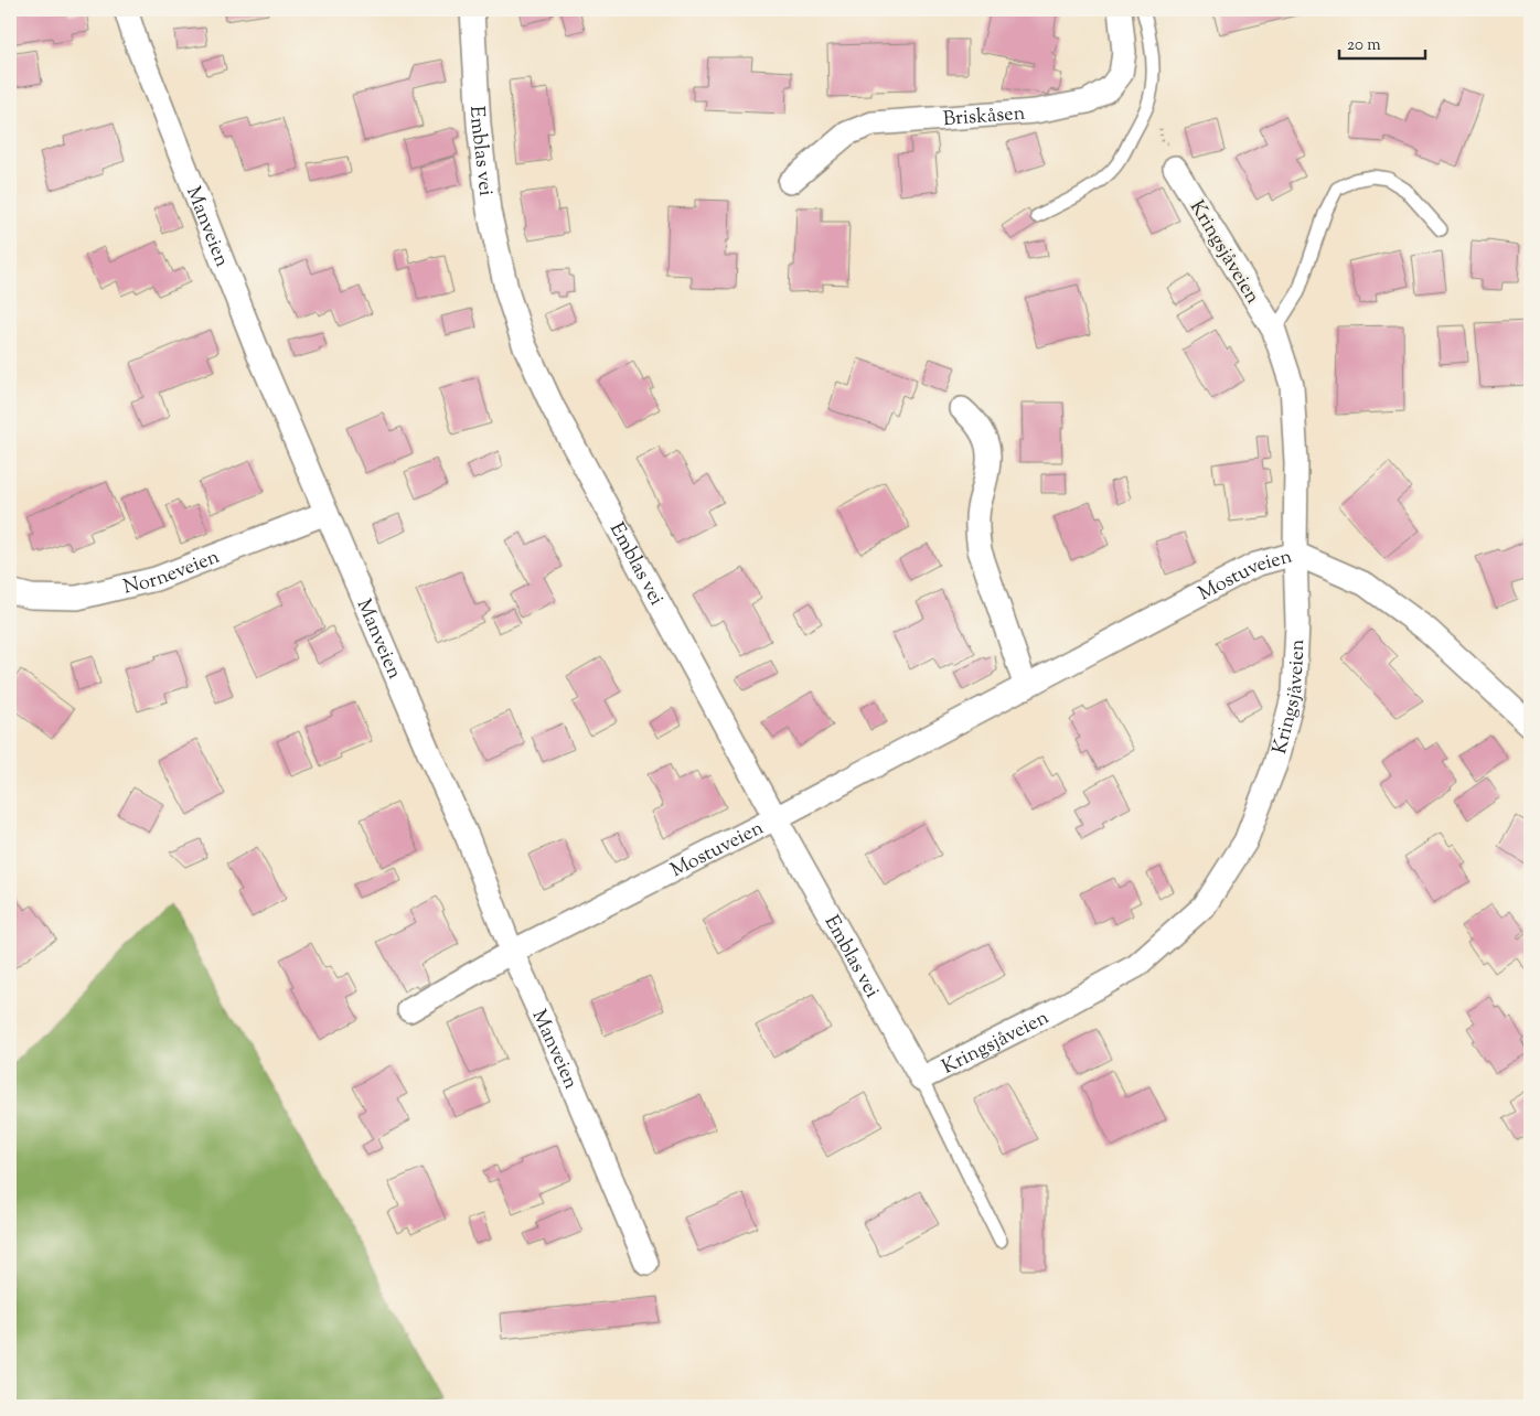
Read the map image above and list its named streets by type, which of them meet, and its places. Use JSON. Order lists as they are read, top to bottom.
{
  "streets": {
    "street": [
      "Briskåsen",
      "Emblas vei",
      "Manveien",
      "Kringsjåveien",
      "Norneveien",
      "Mostuveien"
    ]
  },
  "crossings": [
    ["Emblas vei", "Kringsjåveien"],
    ["Emblas vei", "Mostuveien"],
    ["Manveien", "Norneveien"],
    ["Manveien", "Mostuveien"],
    ["Kringsjåveien", "Mostuveien"]
  ],
  "scale_bar": "20 m"
}
